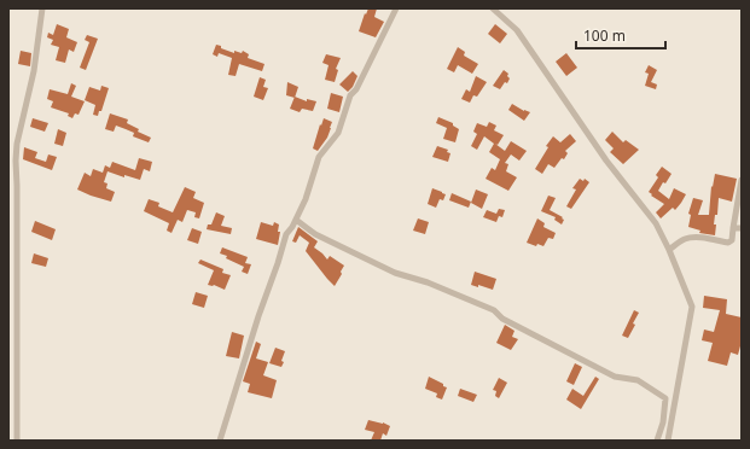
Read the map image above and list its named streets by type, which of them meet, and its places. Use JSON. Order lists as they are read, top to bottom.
{
  "scale_bar": "100 m"
}
